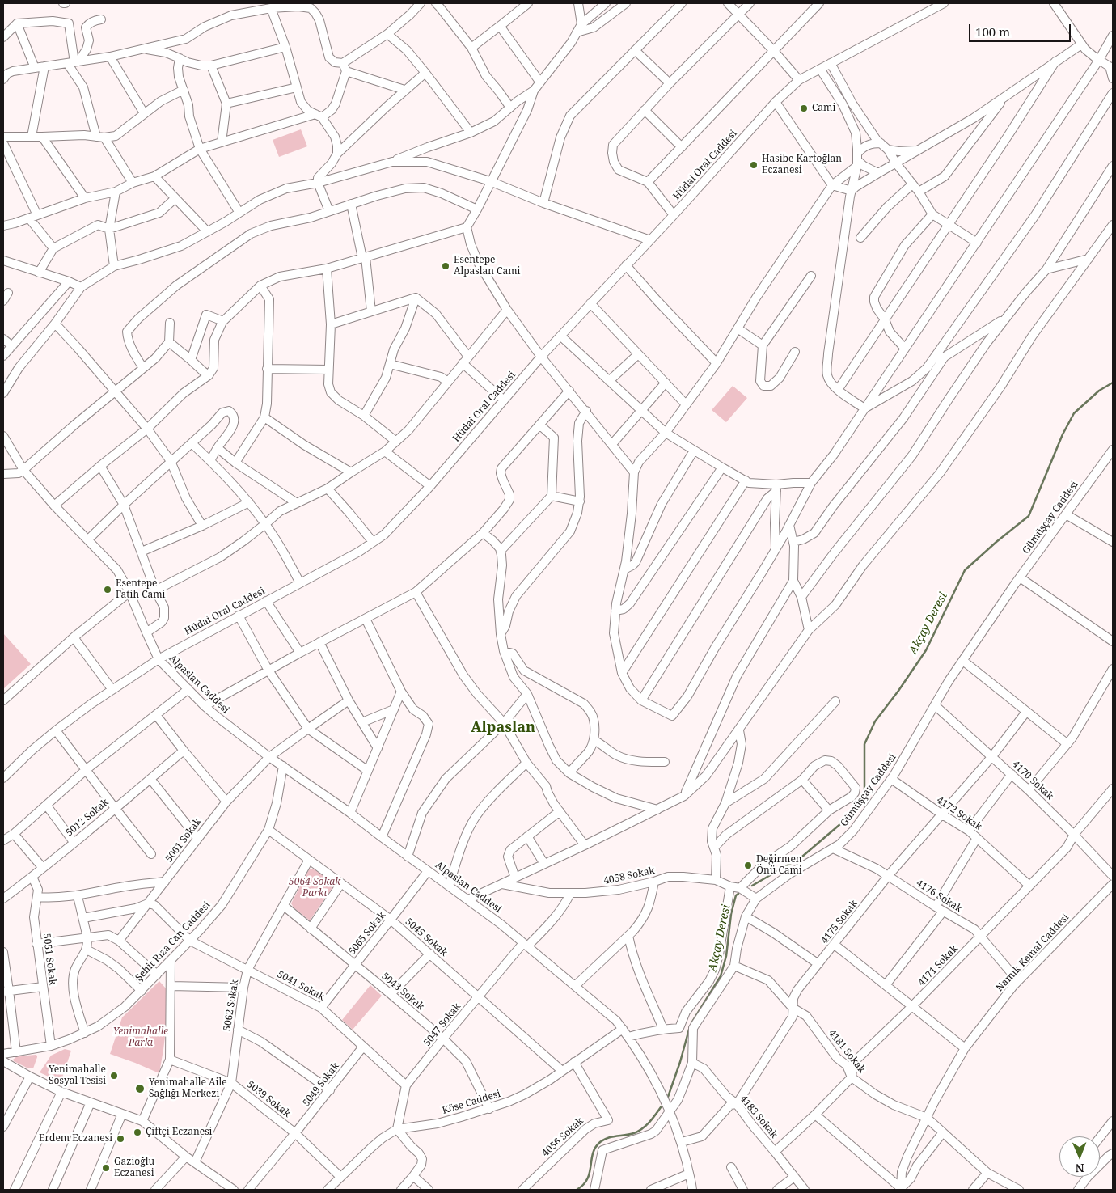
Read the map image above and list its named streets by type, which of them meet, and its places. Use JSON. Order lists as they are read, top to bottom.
{
  "streets": {
    "street": [
      "Hüdai Oral Caddesi",
      "Gümüşçay Caddesi",
      "Alpaslan Caddesi",
      "4170 Sokak",
      "4172 Sokak",
      "5012 Sokak",
      "5061 Sokak",
      "4058 Sokak",
      "4176 Sokak",
      "4175 Sokak",
      "5065 Sokak",
      "5045 Sokak",
      "Şehit Rıza Can Caddesi",
      "Namık Kemal Caddesi",
      "5051 Sokak",
      "4171 Sokak",
      "5041 Sokak",
      "5043 Sokak",
      "5062 Sokak",
      "5047 Sokak",
      "4181 Sokak",
      "5049 Sokak",
      "5039 Sokak",
      "Köse Caddesi",
      "4183 Sokak",
      "4056 Sokak"
    ]
  },
  "crossings": [
    ["Hüdai Oral Caddesi", "Alpaslan Caddesi"],
    ["Gümüşçay Caddesi", "Alpaslan Caddesi"],
    ["Gümüşçay Caddesi", "4170 Sokak"],
    ["Gümüşçay Caddesi", "4172 Sokak"],
    ["Gümüşçay Caddesi", "4058 Sokak"],
    ["Gümüşçay Caddesi", "4176 Sokak"],
    ["Gümüşçay Caddesi", "4181 Sokak"],
    ["Gümüşçay Caddesi", "4183 Sokak"],
    ["Alpaslan Caddesi", "5061 Sokak"],
    ["Alpaslan Caddesi", "4175 Sokak"],
    ["Alpaslan Caddesi", "5065 Sokak"],
    ["Alpaslan Caddesi", "Şehit Rıza Can Caddesi"],
    ["Alpaslan Caddesi", "5047 Sokak"],
    ["Alpaslan Caddesi", "Köse Caddesi"],
    ["4170 Sokak", "4175 Sokak"],
    ["4170 Sokak", "4171 Sokak"],
    ["4172 Sokak", "4175 Sokak"],
    ["4172 Sokak", "4171 Sokak"],
    ["5012 Sokak", "5051 Sokak"],
    ["5061 Sokak", "5041 Sokak"],
    ["4058 Sokak", "5047 Sokak"],
    ["4176 Sokak", "4175 Sokak"],
    ["4176 Sokak", "Namık Kemal Caddesi"],
    ["4176 Sokak", "4171 Sokak"],
    ["4175 Sokak", "4181 Sokak"],
    ["4175 Sokak", "4183 Sokak"],
    ["5065 Sokak", "5045 Sokak"],
    ["5065 Sokak", "5041 Sokak"],
    ["5065 Sokak", "5043 Sokak"],
    ["5045 Sokak", "Şehit Rıza Can Caddesi"],
    ["5045 Sokak", "5062 Sokak"],
    ["5045 Sokak", "5047 Sokak"],
    ["5045 Sokak", "Köse Caddesi"],
    ["Şehit Rıza Can Caddesi", "5051 Sokak"],
    ["Şehit Rıza Can Caddesi", "5041 Sokak"],
    ["Namık Kemal Caddesi", "4181 Sokak"],
    ["4171 Sokak", "4181 Sokak"],
    ["4171 Sokak", "4183 Sokak"],
    ["5041 Sokak", "5062 Sokak"],
    ["5041 Sokak", "5047 Sokak"],
    ["5041 Sokak", "5049 Sokak"],
    ["5043 Sokak", "5062 Sokak"],
    ["5043 Sokak", "5047 Sokak"],
    ["5043 Sokak", "Köse Caddesi"],
    ["5062 Sokak", "5039 Sokak"],
    ["5047 Sokak", "Köse Caddesi"],
    ["5049 Sokak", "5039 Sokak"],
    ["5039 Sokak", "Köse Caddesi"],
    ["Köse Caddesi", "4056 Sokak"]
  ],
  "districts": ["Alpaslan"],
  "water": ["Akçay Deresi"],
  "parks": ["5064 Sokak Parkı", "Yenimahalle Parkı"],
  "places": [
    "Cami",
    "Hasibe Kartoğlan Eczanesi",
    "Esentepe Alpaslan Cami",
    "Esentepe Fatih Cami",
    "Değirmen Önü Cami",
    "Yenimahalle Sosyal Tesisi",
    "Yenimahalle Aile Sağlığı Merkezi",
    "Çiftçi Eczanesi",
    "Erdem Eczanesi",
    "Gazioğlu Eczanesi"
  ],
  "scale_bar": "100 m",
  "north": "bottom"
}
